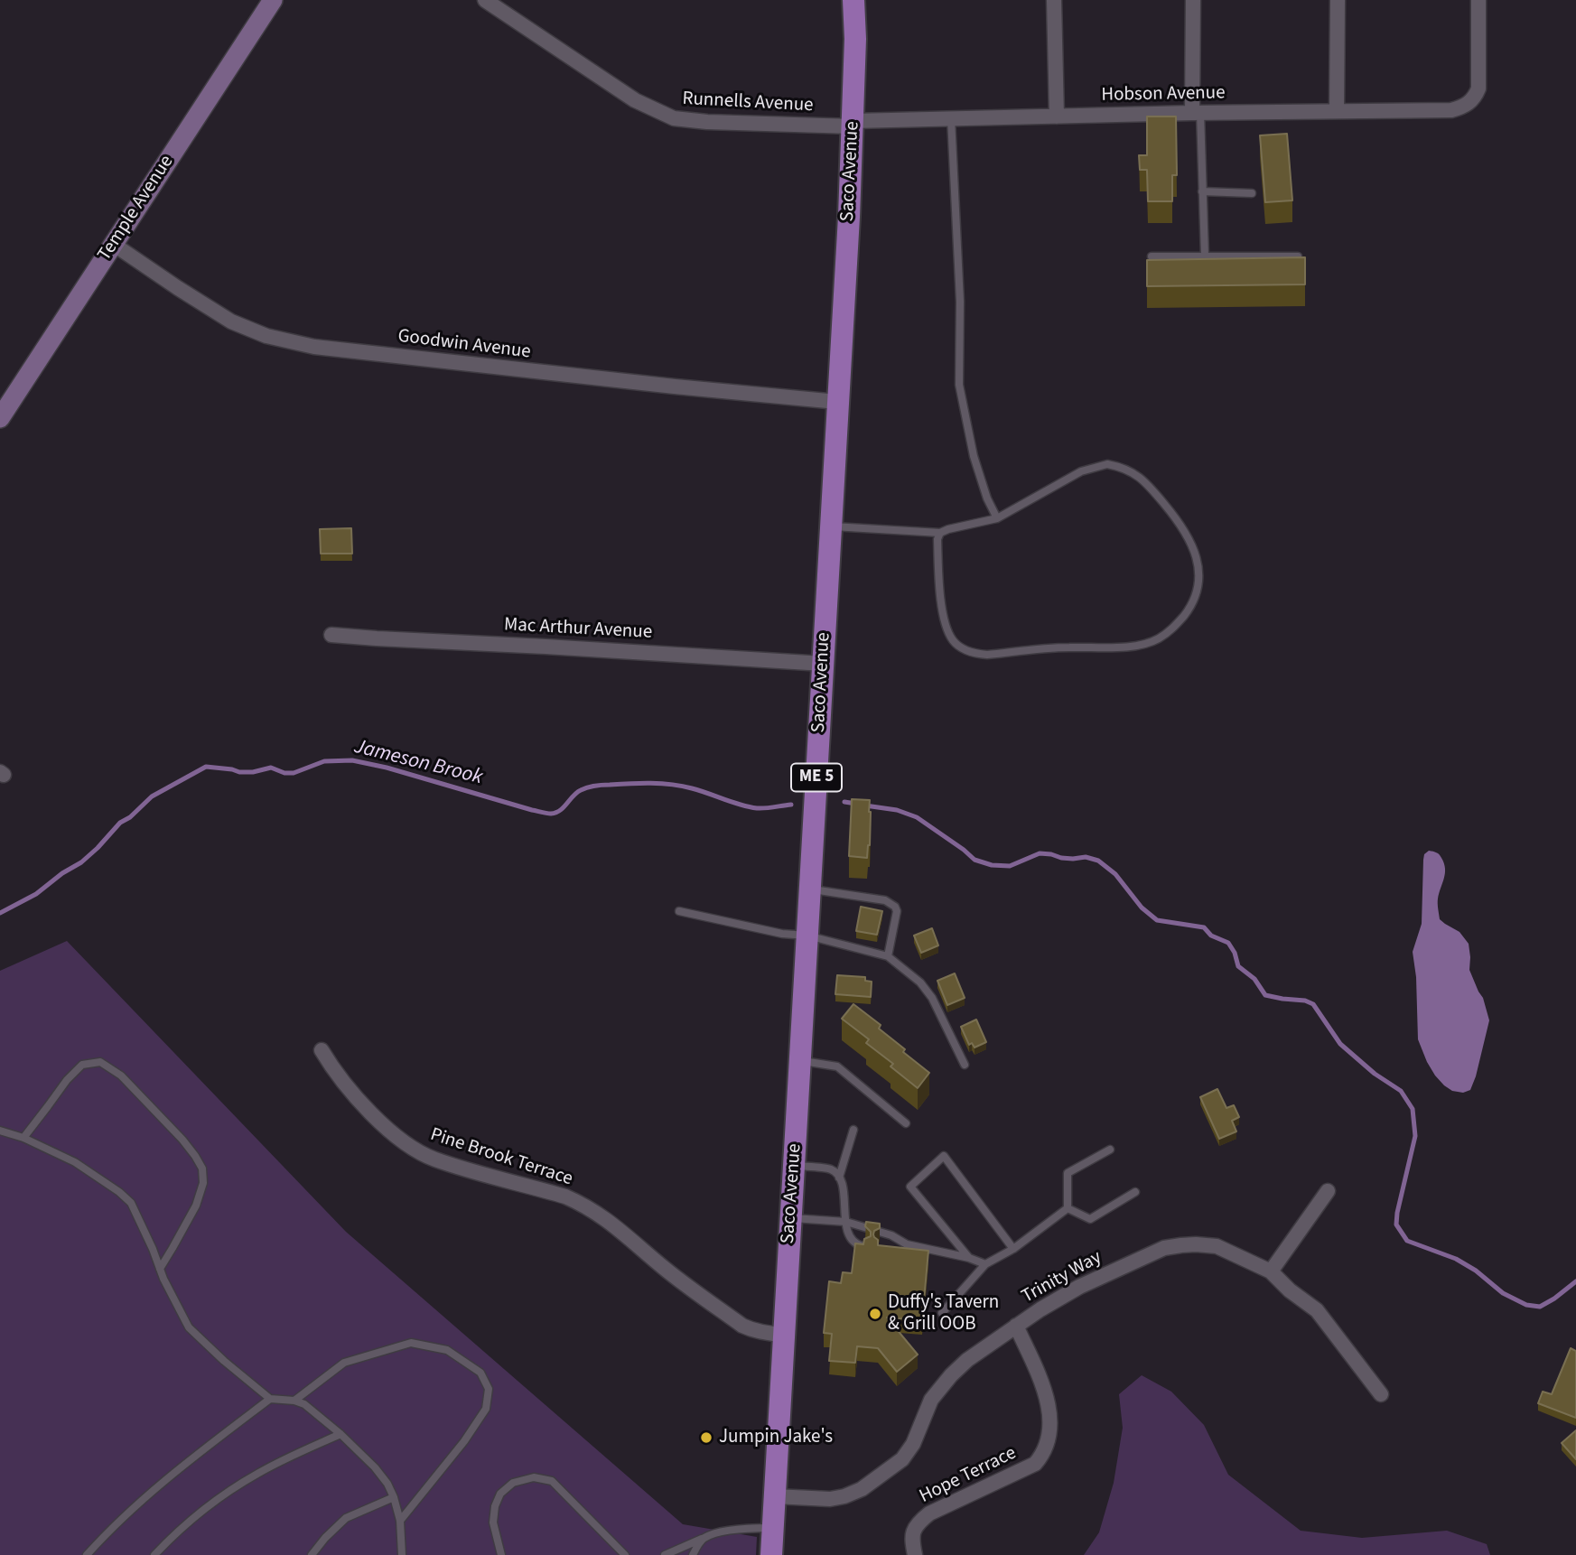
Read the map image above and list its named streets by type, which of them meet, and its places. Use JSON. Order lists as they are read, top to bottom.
{
  "streets": {
    "main road": ["Saco Avenue", "ME 5"],
    "street": [
      "Hobson Avenue",
      "Runnells Avenue",
      "Temple Avenue",
      "Goodwin Avenue",
      "Mac Arthur Avenue",
      "Pine Brook Terrace",
      "Trinity Way",
      "Hope Terrace"
    ]
  },
  "crossings": [
    ["Hobson Avenue", "Runnells Avenue"],
    ["Hobson Avenue", "Saco Avenue"],
    ["Runnells Avenue", "Saco Avenue"],
    ["Saco Avenue", "Goodwin Avenue"],
    ["Saco Avenue", "Mac Arthur Avenue"],
    ["Saco Avenue", "Pine Brook Terrace"],
    ["Saco Avenue", "Trinity Way"],
    ["Temple Avenue", "Goodwin Avenue"],
    ["Trinity Way", "Hope Terrace"]
  ],
  "water": ["Jameson Brook"],
  "places": ["Duffy's Tavern & Grill OOB", "Jumpin Jake's"]
}
